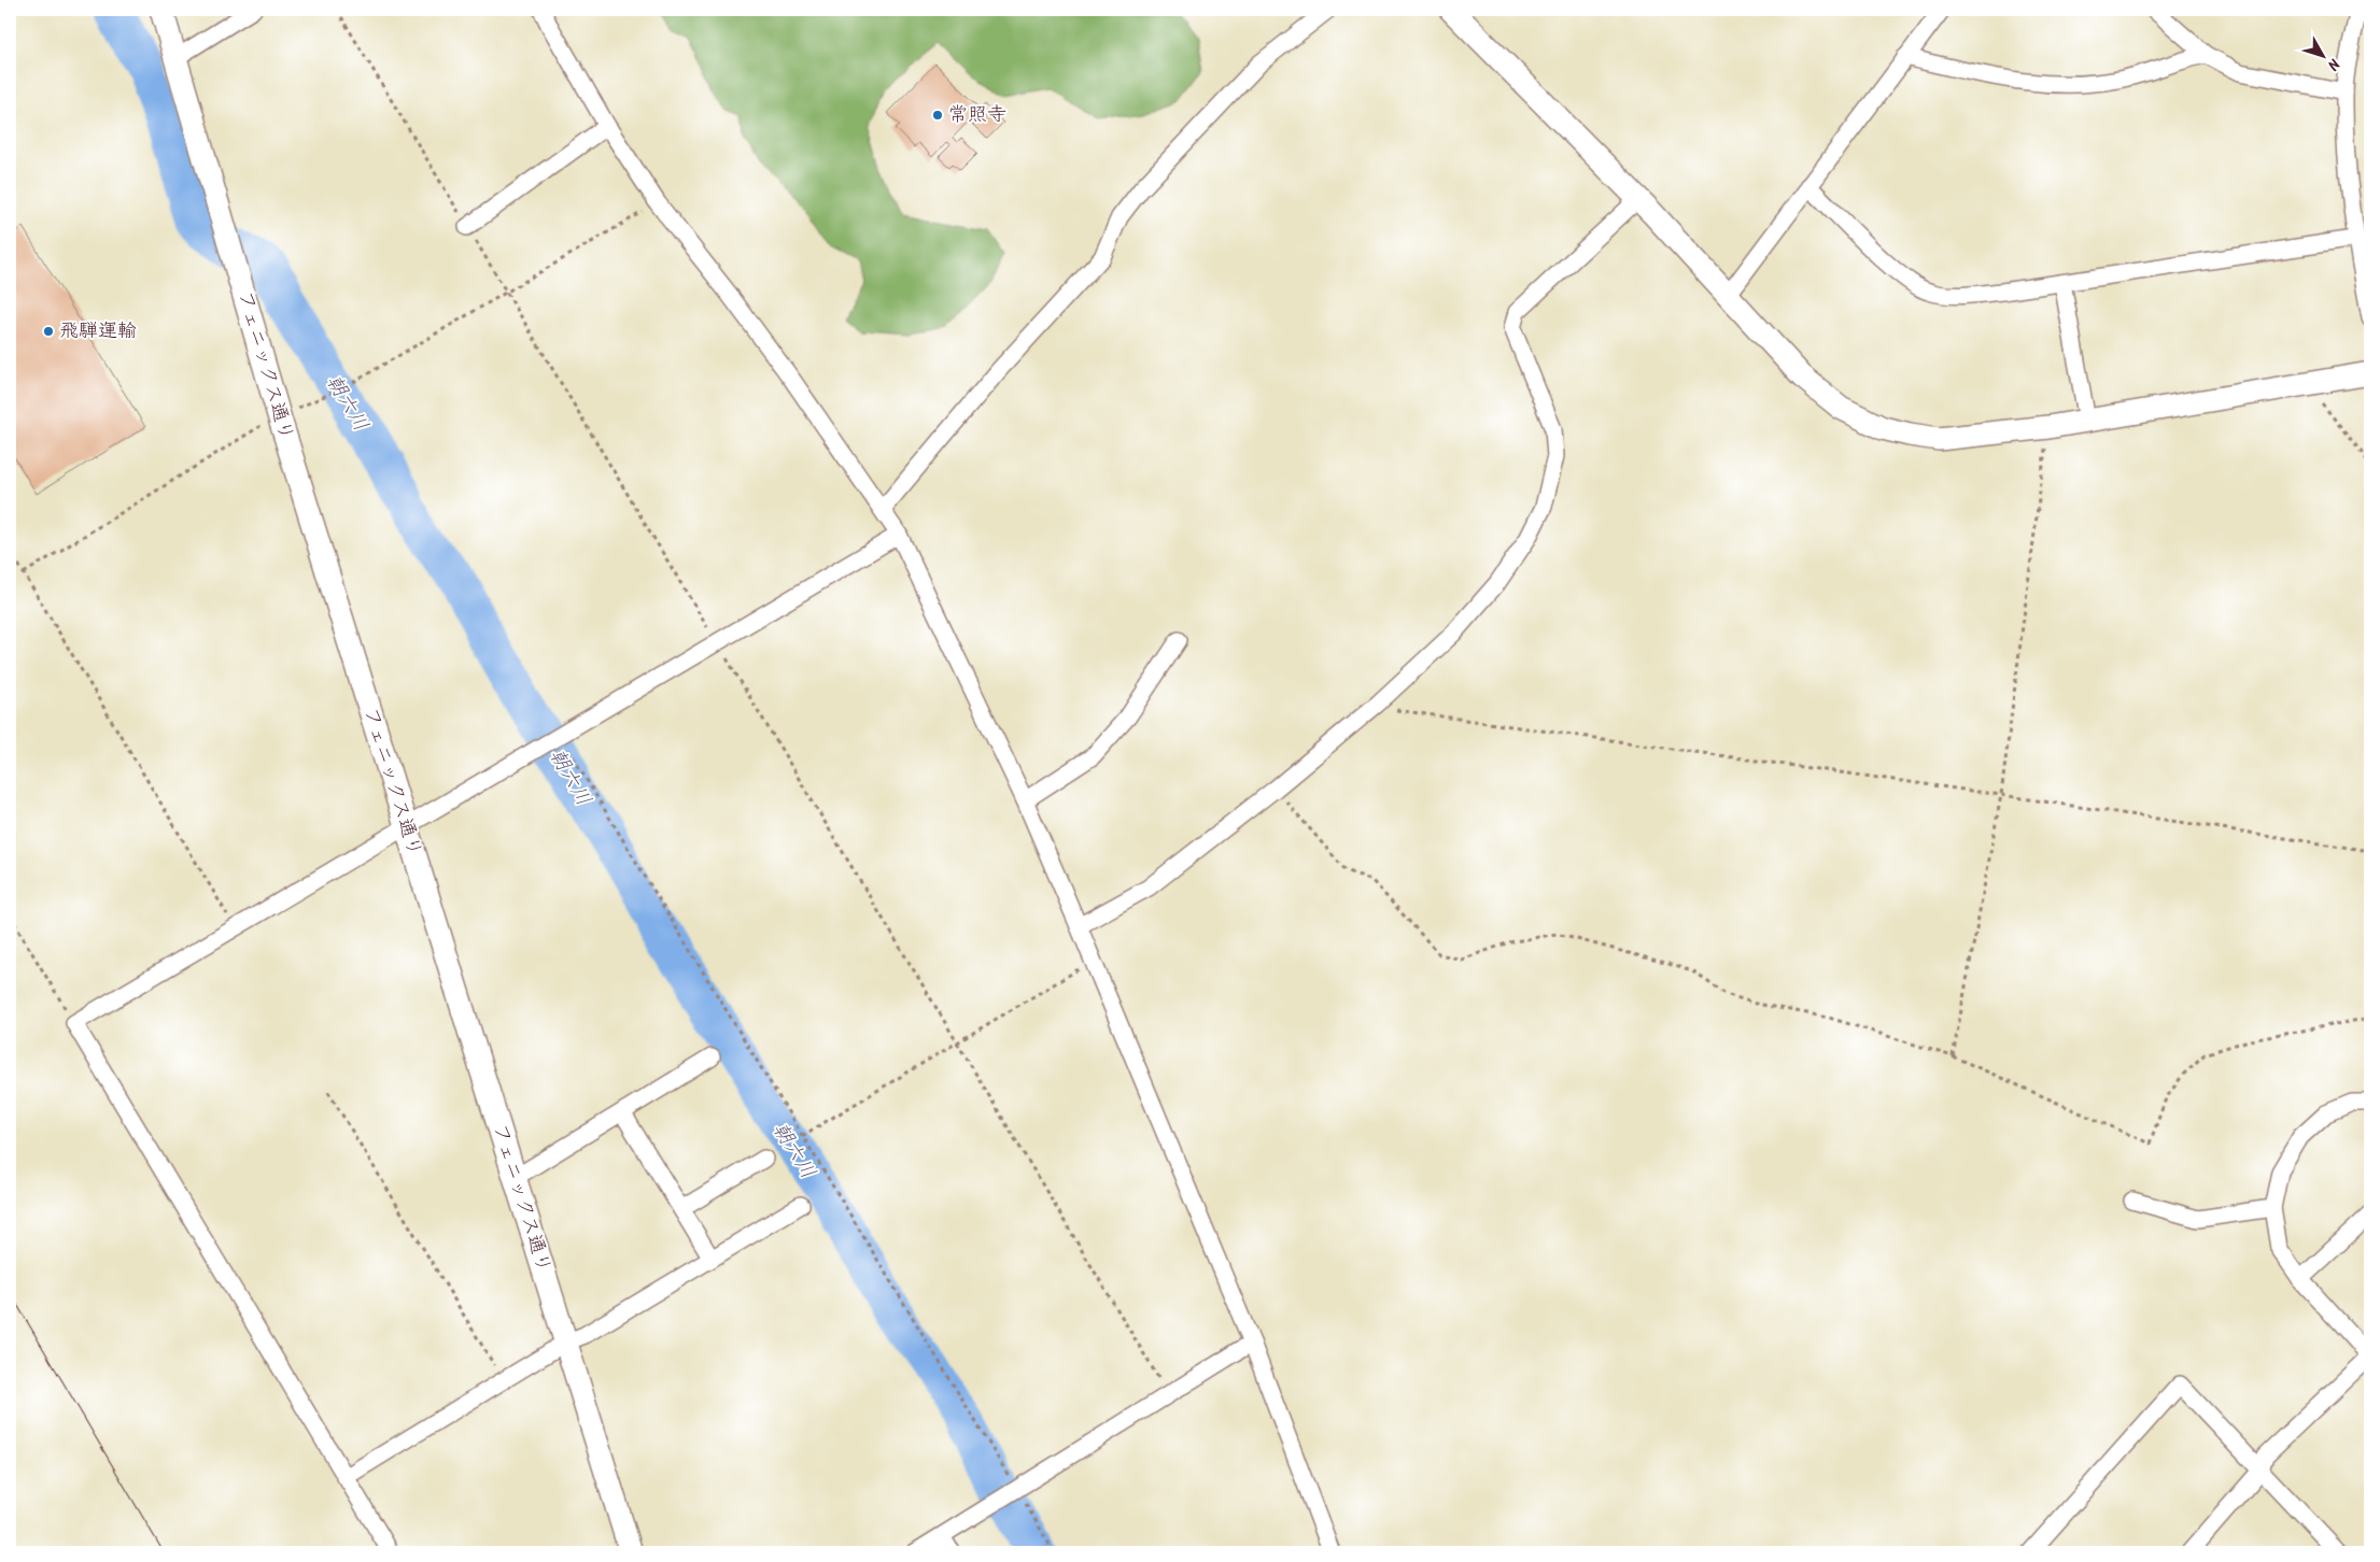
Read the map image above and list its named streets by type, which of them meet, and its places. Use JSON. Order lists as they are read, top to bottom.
{
  "streets": {
    "main road": ["フェニックス通り"]
  },
  "water": ["朝六川"],
  "places": ["常照寺", "飛騨運輸"],
  "north": "bottom right"
}
